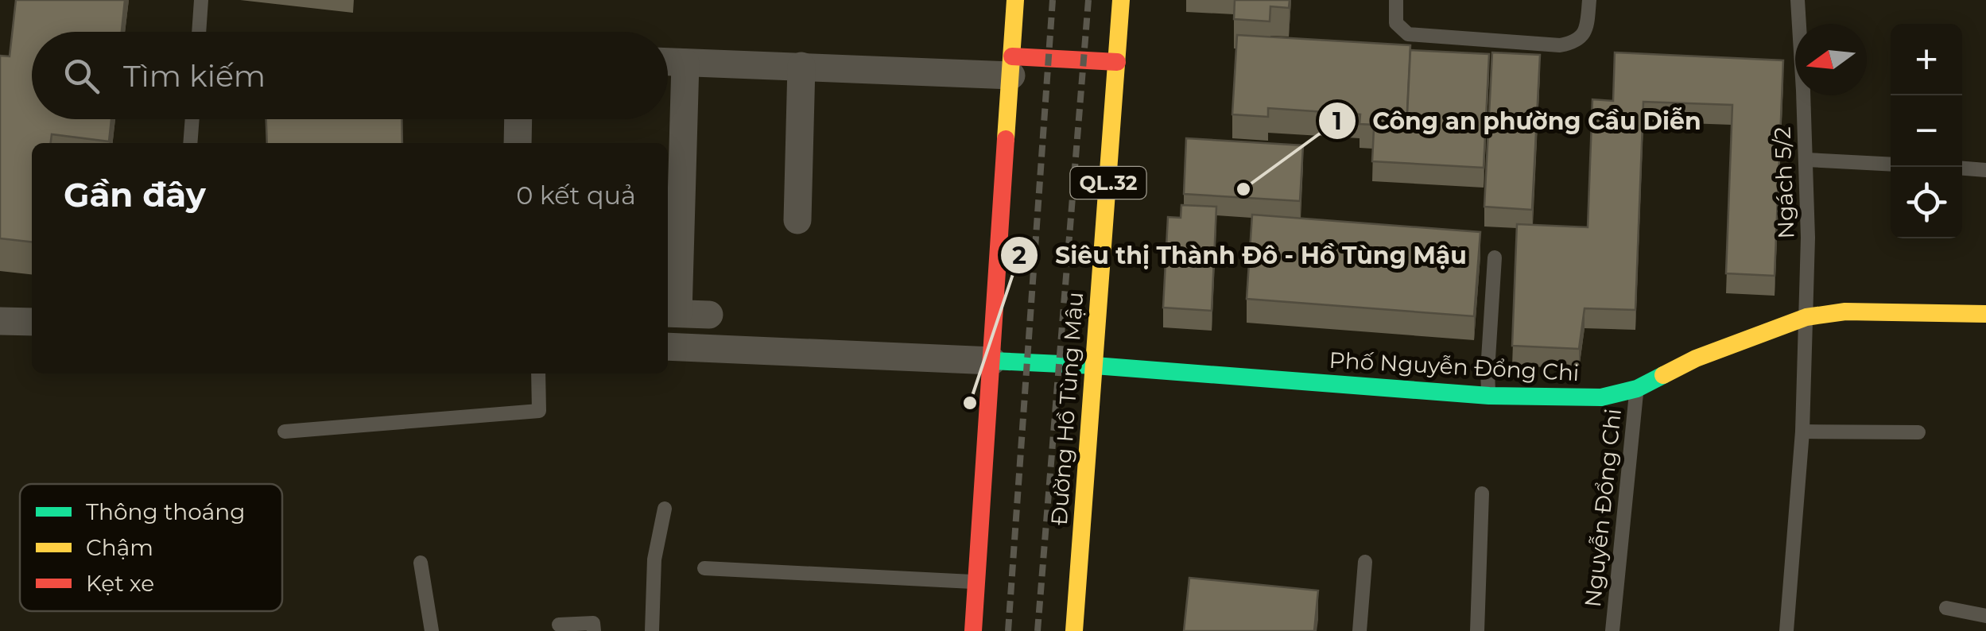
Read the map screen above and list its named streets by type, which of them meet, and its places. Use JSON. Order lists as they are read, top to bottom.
{
  "streets": {
    "main road": ["QL.32", "Phố Nguyễn Đổng Chi", "Đường Hồ Tùng Mậu"],
    "lane": ["Ngách 5/2", "Nguyễn Đổng Chi"]
  },
  "crossings": [
    ["Ngách 5/2", "Phố Nguyễn Đổng Chi"],
    ["Phố Nguyễn Đổng Chi", "Đường Hồ Tùng Mậu"],
    ["Phố Nguyễn Đổng Chi", "Nguyễn Đổng Chi"]
  ],
  "places": ["Công an phường Cầu Diễn", "Siêu thị Thành Đô - Hồ Tùng Mậu"],
  "legend": ["Thông thoáng", "Chậm", "Kẹt xe"],
  "north": "left",
  "page": {
    "map_buttons": ["+", "−"],
    "search": "Tìm kiếm",
    "heading": ["Gần đây", "0 kết quả"]
  }
}
